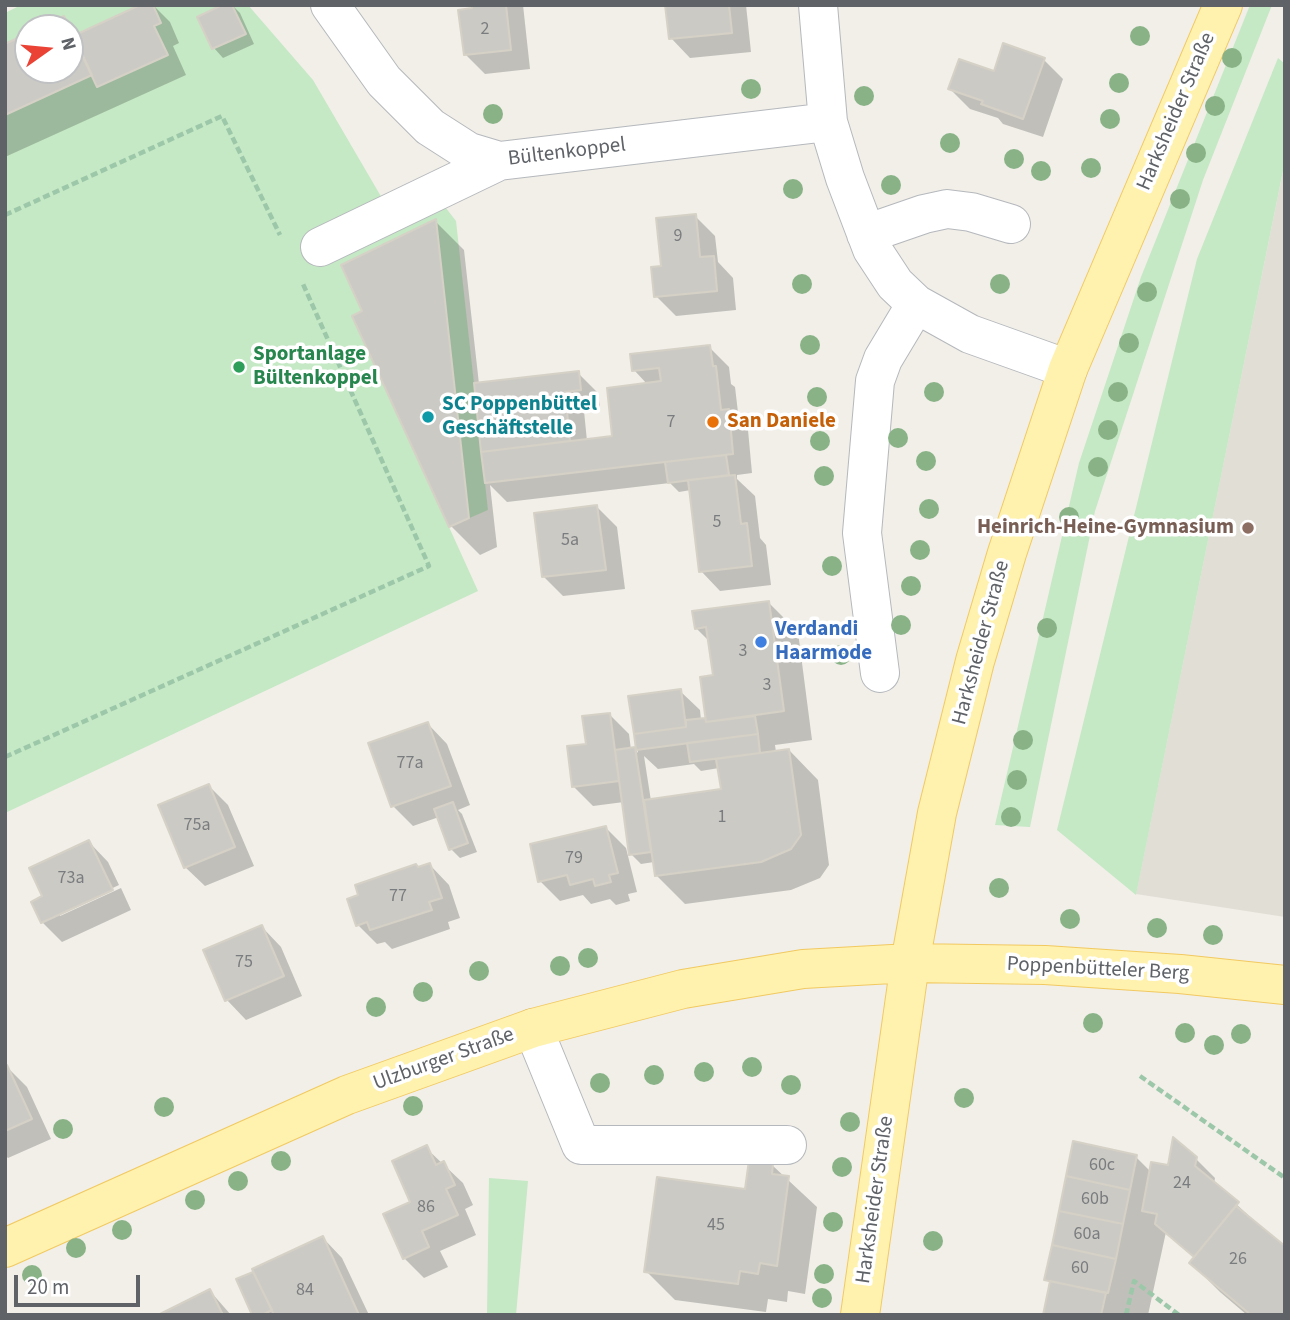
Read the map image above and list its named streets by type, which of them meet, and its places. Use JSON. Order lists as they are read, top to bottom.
{
  "streets": {
    "main road": ["Harksheider Straße", "Poppenbütteler Berg", "Ulzburger Straße"],
    "street": ["Bültenkoppel"]
  },
  "crossings": [
    ["Harksheider Straße", "Poppenbütteler Berg"],
    ["Harksheider Straße", "Ulzburger Straße"],
    ["Poppenbütteler Berg", "Ulzburger Straße"]
  ],
  "places": [
    "Sportanlage Bültenkoppel",
    "SC Poppenbüttel Geschäftstelle",
    "San Daniele",
    "Heinrich-Heine-Gymnasium",
    "Verdandi Haarmode"
  ],
  "house_numbers": [
    "2",
    "9",
    "7",
    "5",
    "5a",
    "3",
    "3",
    "77a",
    "1",
    "75a",
    "79",
    "73a",
    "77",
    "75",
    "60c",
    "24",
    "60b",
    "86",
    "45",
    "60a",
    "26",
    "60",
    "84"
  ],
  "scale_bar": "20 m",
  "north": "right"
}
